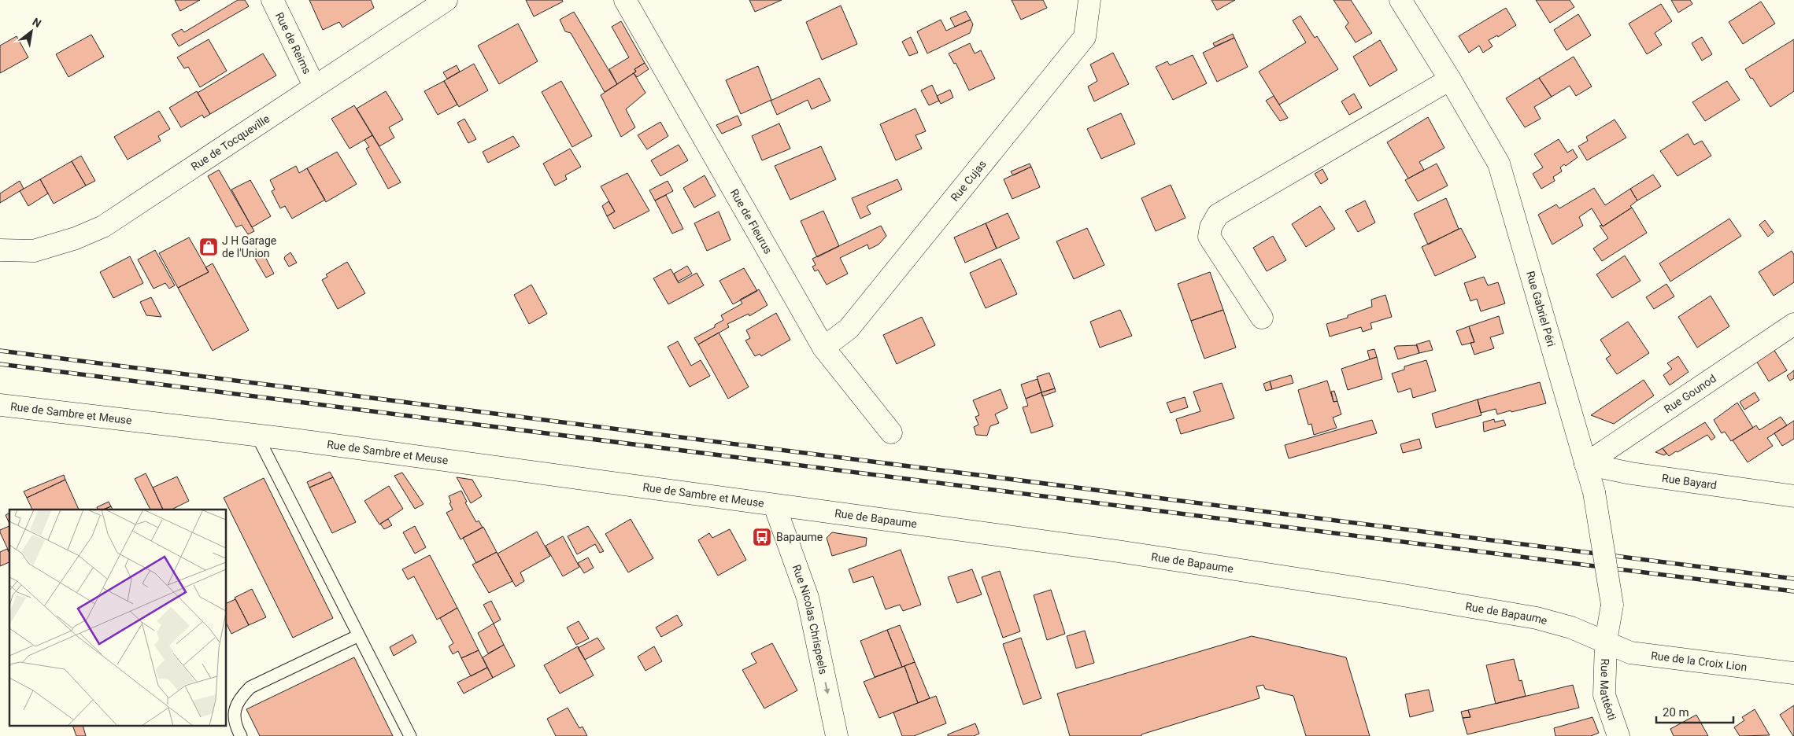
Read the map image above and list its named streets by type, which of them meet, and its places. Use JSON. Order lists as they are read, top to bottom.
{
  "streets": {
    "street": [
      "Rue de Reims",
      "Rue de Tocqueville",
      "Rue Cujas",
      "Rue de Fleurus",
      "Rue Gabriel Péri",
      "Rue Gounod",
      "Rue de Sambre et Meuse",
      "Rue Bayard",
      "Rue de Bapaume",
      "Rue Nicolas Chrispeels",
      "Rue de la Croix Lion",
      "Rue Mattéoti"
    ]
  },
  "crossings": [
    ["Rue de Reims", "Rue de Tocqueville"],
    ["Rue Cujas", "Rue de Fleurus"],
    ["Rue Gabriel Péri", "Rue Gounod"],
    ["Rue Gabriel Péri", "Rue Bayard"],
    ["Rue Gabriel Péri", "Rue de Bapaume"],
    ["Rue Gabriel Péri", "Rue de la Croix Lion"],
    ["Rue Gabriel Péri", "Rue Mattéoti"],
    ["Rue Gounod", "Rue Bayard"],
    ["Rue de Sambre et Meuse", "Rue de Bapaume"],
    ["Rue de Sambre et Meuse", "Rue Nicolas Chrispeels"],
    ["Rue de Bapaume", "Rue Nicolas Chrispeels"],
    ["Rue de Bapaume", "Rue de la Croix Lion"],
    ["Rue de Bapaume", "Rue Mattéoti"],
    ["Rue de la Croix Lion", "Rue Mattéoti"]
  ],
  "one_way": ["Rue Nicolas Chrispeels"],
  "places": {
    "shop": ["J H Garage de l'Union"],
    "bus stop": ["Bapaume"]
  },
  "scale_bar": "20 m",
  "north": "top right"
}
